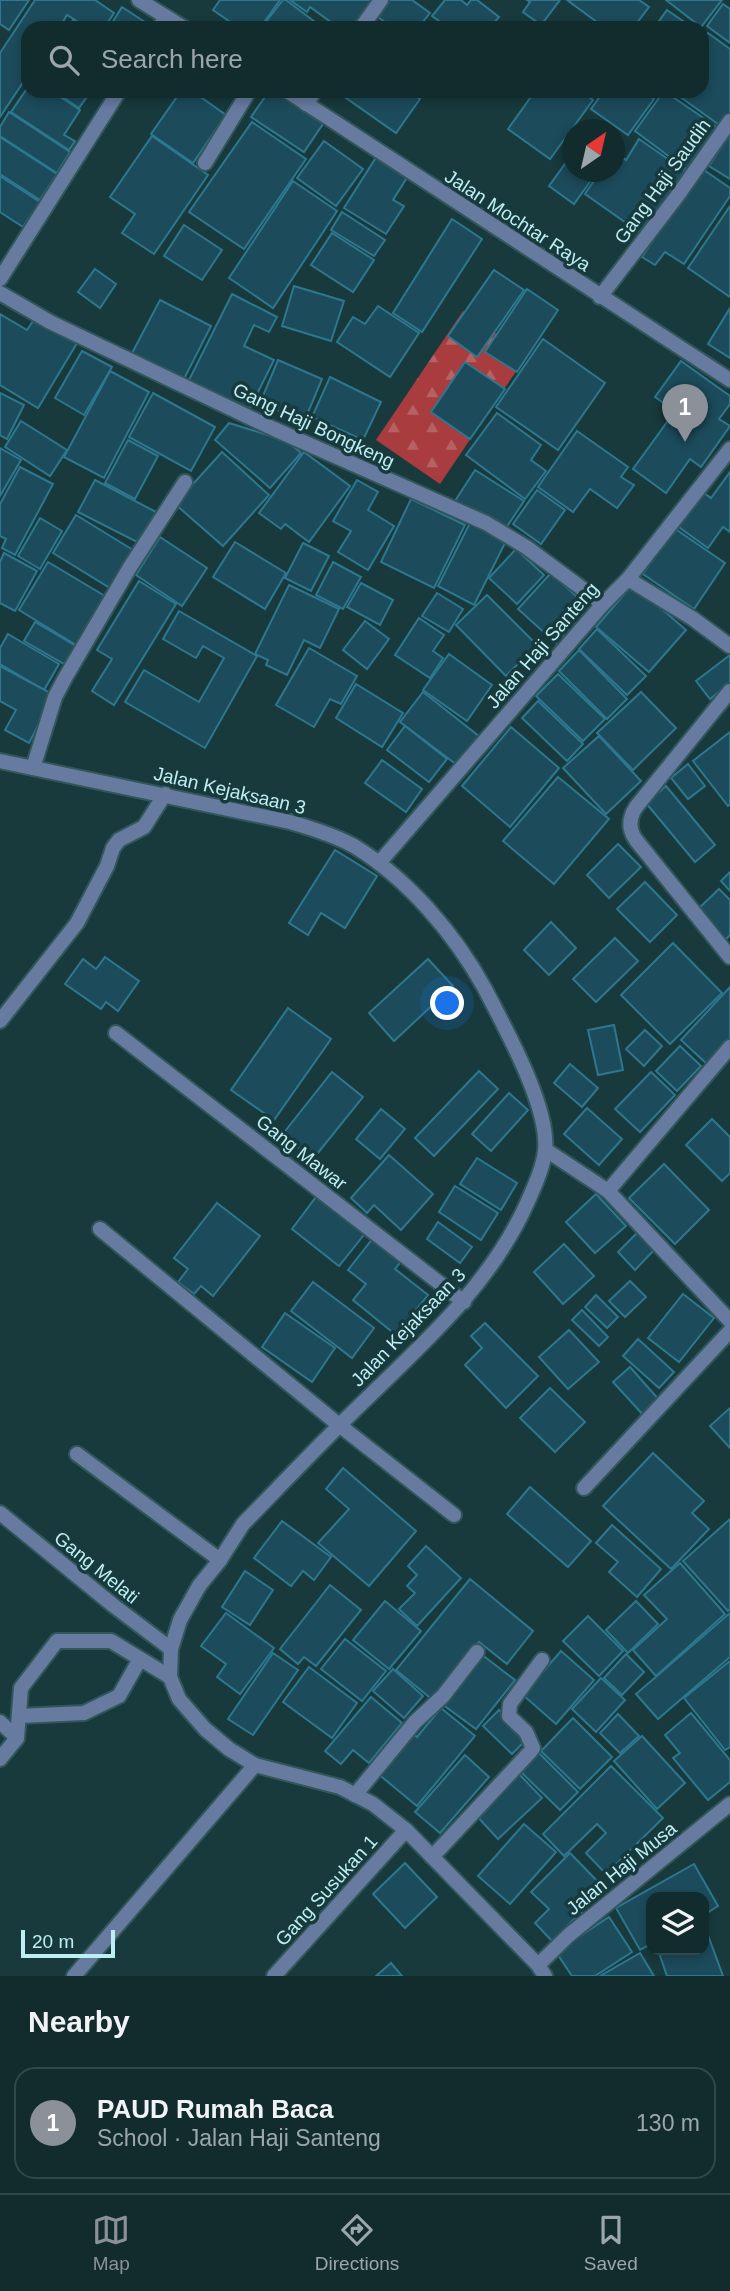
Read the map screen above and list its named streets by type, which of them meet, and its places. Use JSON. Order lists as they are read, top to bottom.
{
  "streets": {
    "street": [
      "Gang Haji Saudih",
      "Jalan Mochtar Raya",
      "Gang Haji Bongkeng",
      "Jalan Haji Santeng",
      "Jalan Kejaksaan 3",
      "Gang Mawar",
      "Gang Melati",
      "Jalan Haji Musa",
      "Gang Susukan 1"
    ]
  },
  "crossings": [
    ["Gang Haji Saudih", "Jalan Mochtar Raya"],
    ["Gang Haji Bongkeng", "Jalan Haji Santeng"],
    ["Jalan Haji Santeng", "Jalan Kejaksaan 3"],
    ["Jalan Kejaksaan 3", "Gang Mawar"],
    ["Jalan Kejaksaan 3", "Gang Melati"],
    ["Jalan Kejaksaan 3", "Jalan Haji Musa"],
    ["Jalan Kejaksaan 3", "Gang Susukan 1"]
  ],
  "scale_bar": "20 m",
  "north": "top right",
  "page": {
    "search": "Search here",
    "pins": "1",
    "scale": "20 m",
    "heading": "Nearby",
    "list": [
      {
        "mark": "1",
        "name": "PAUD Rumah Baca",
        "note": "School · Jalan Haji Santeng",
        "value": "130 m"
      }
    ],
    "nav": ["Map", "Directions", "Saved"]
  }
}
